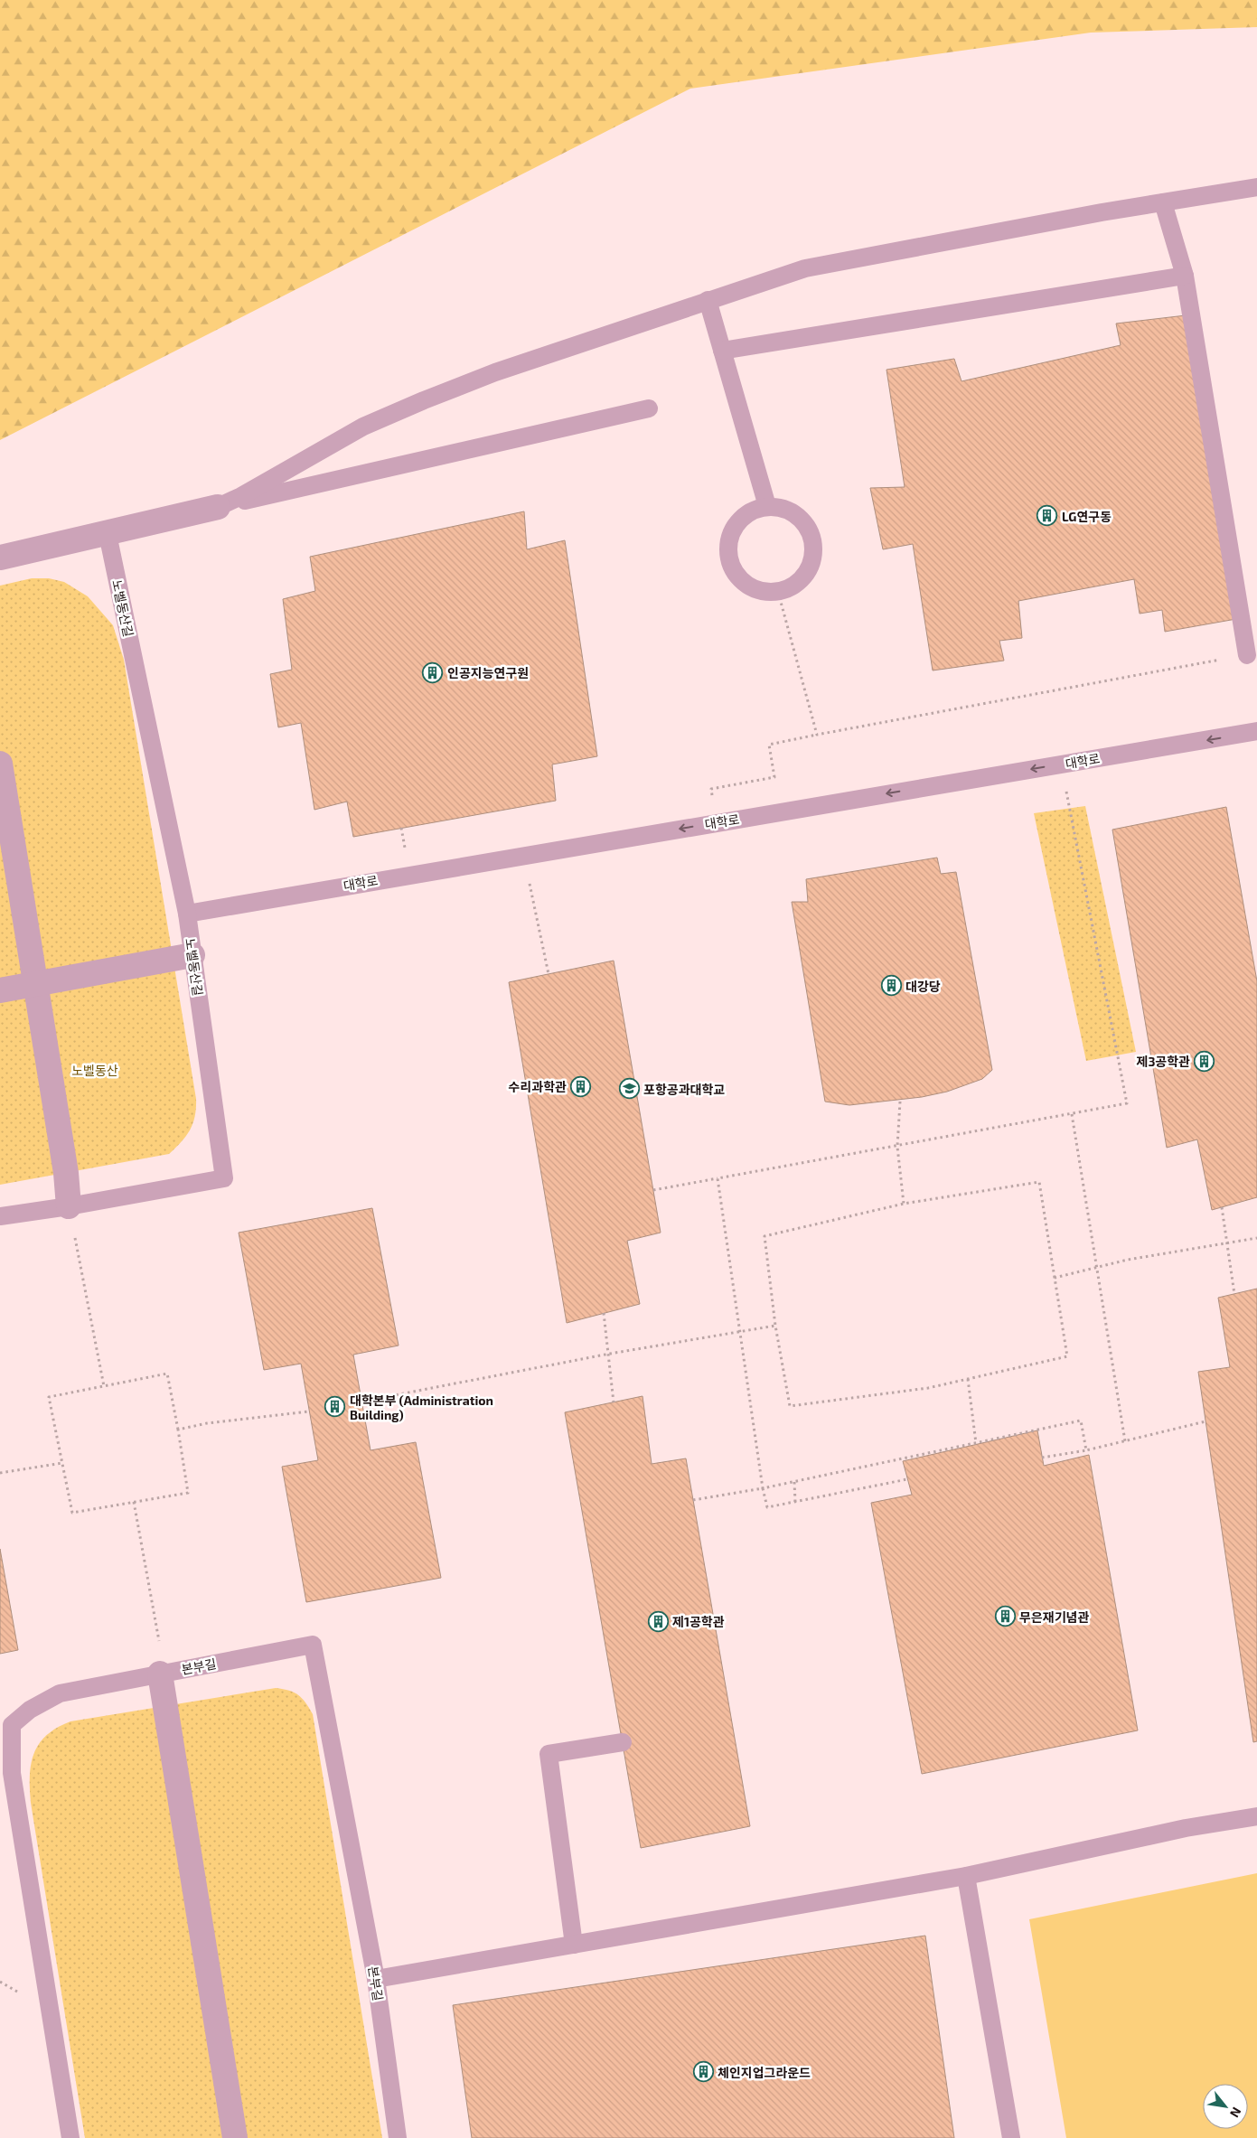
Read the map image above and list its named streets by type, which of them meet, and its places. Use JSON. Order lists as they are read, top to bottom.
{
  "streets": {
    "lane": ["노벨동산길", "대학로", "본부길"]
  },
  "crossings": [
    ["노벨동산길", "대학로"]
  ],
  "one_way": ["대학로"],
  "parks": ["노벨동산"],
  "places": {
    "building": [
      "LG연구동",
      "인공지능연구원",
      "대강당",
      "제3공학관",
      "수리과학관",
      "대학본부 (Administration Building)",
      "무은재기념관",
      "제1공학관",
      "체인지업그라운드"
    ],
    "school or university": ["포항공과대학교"]
  },
  "north": "bottom right"
}
